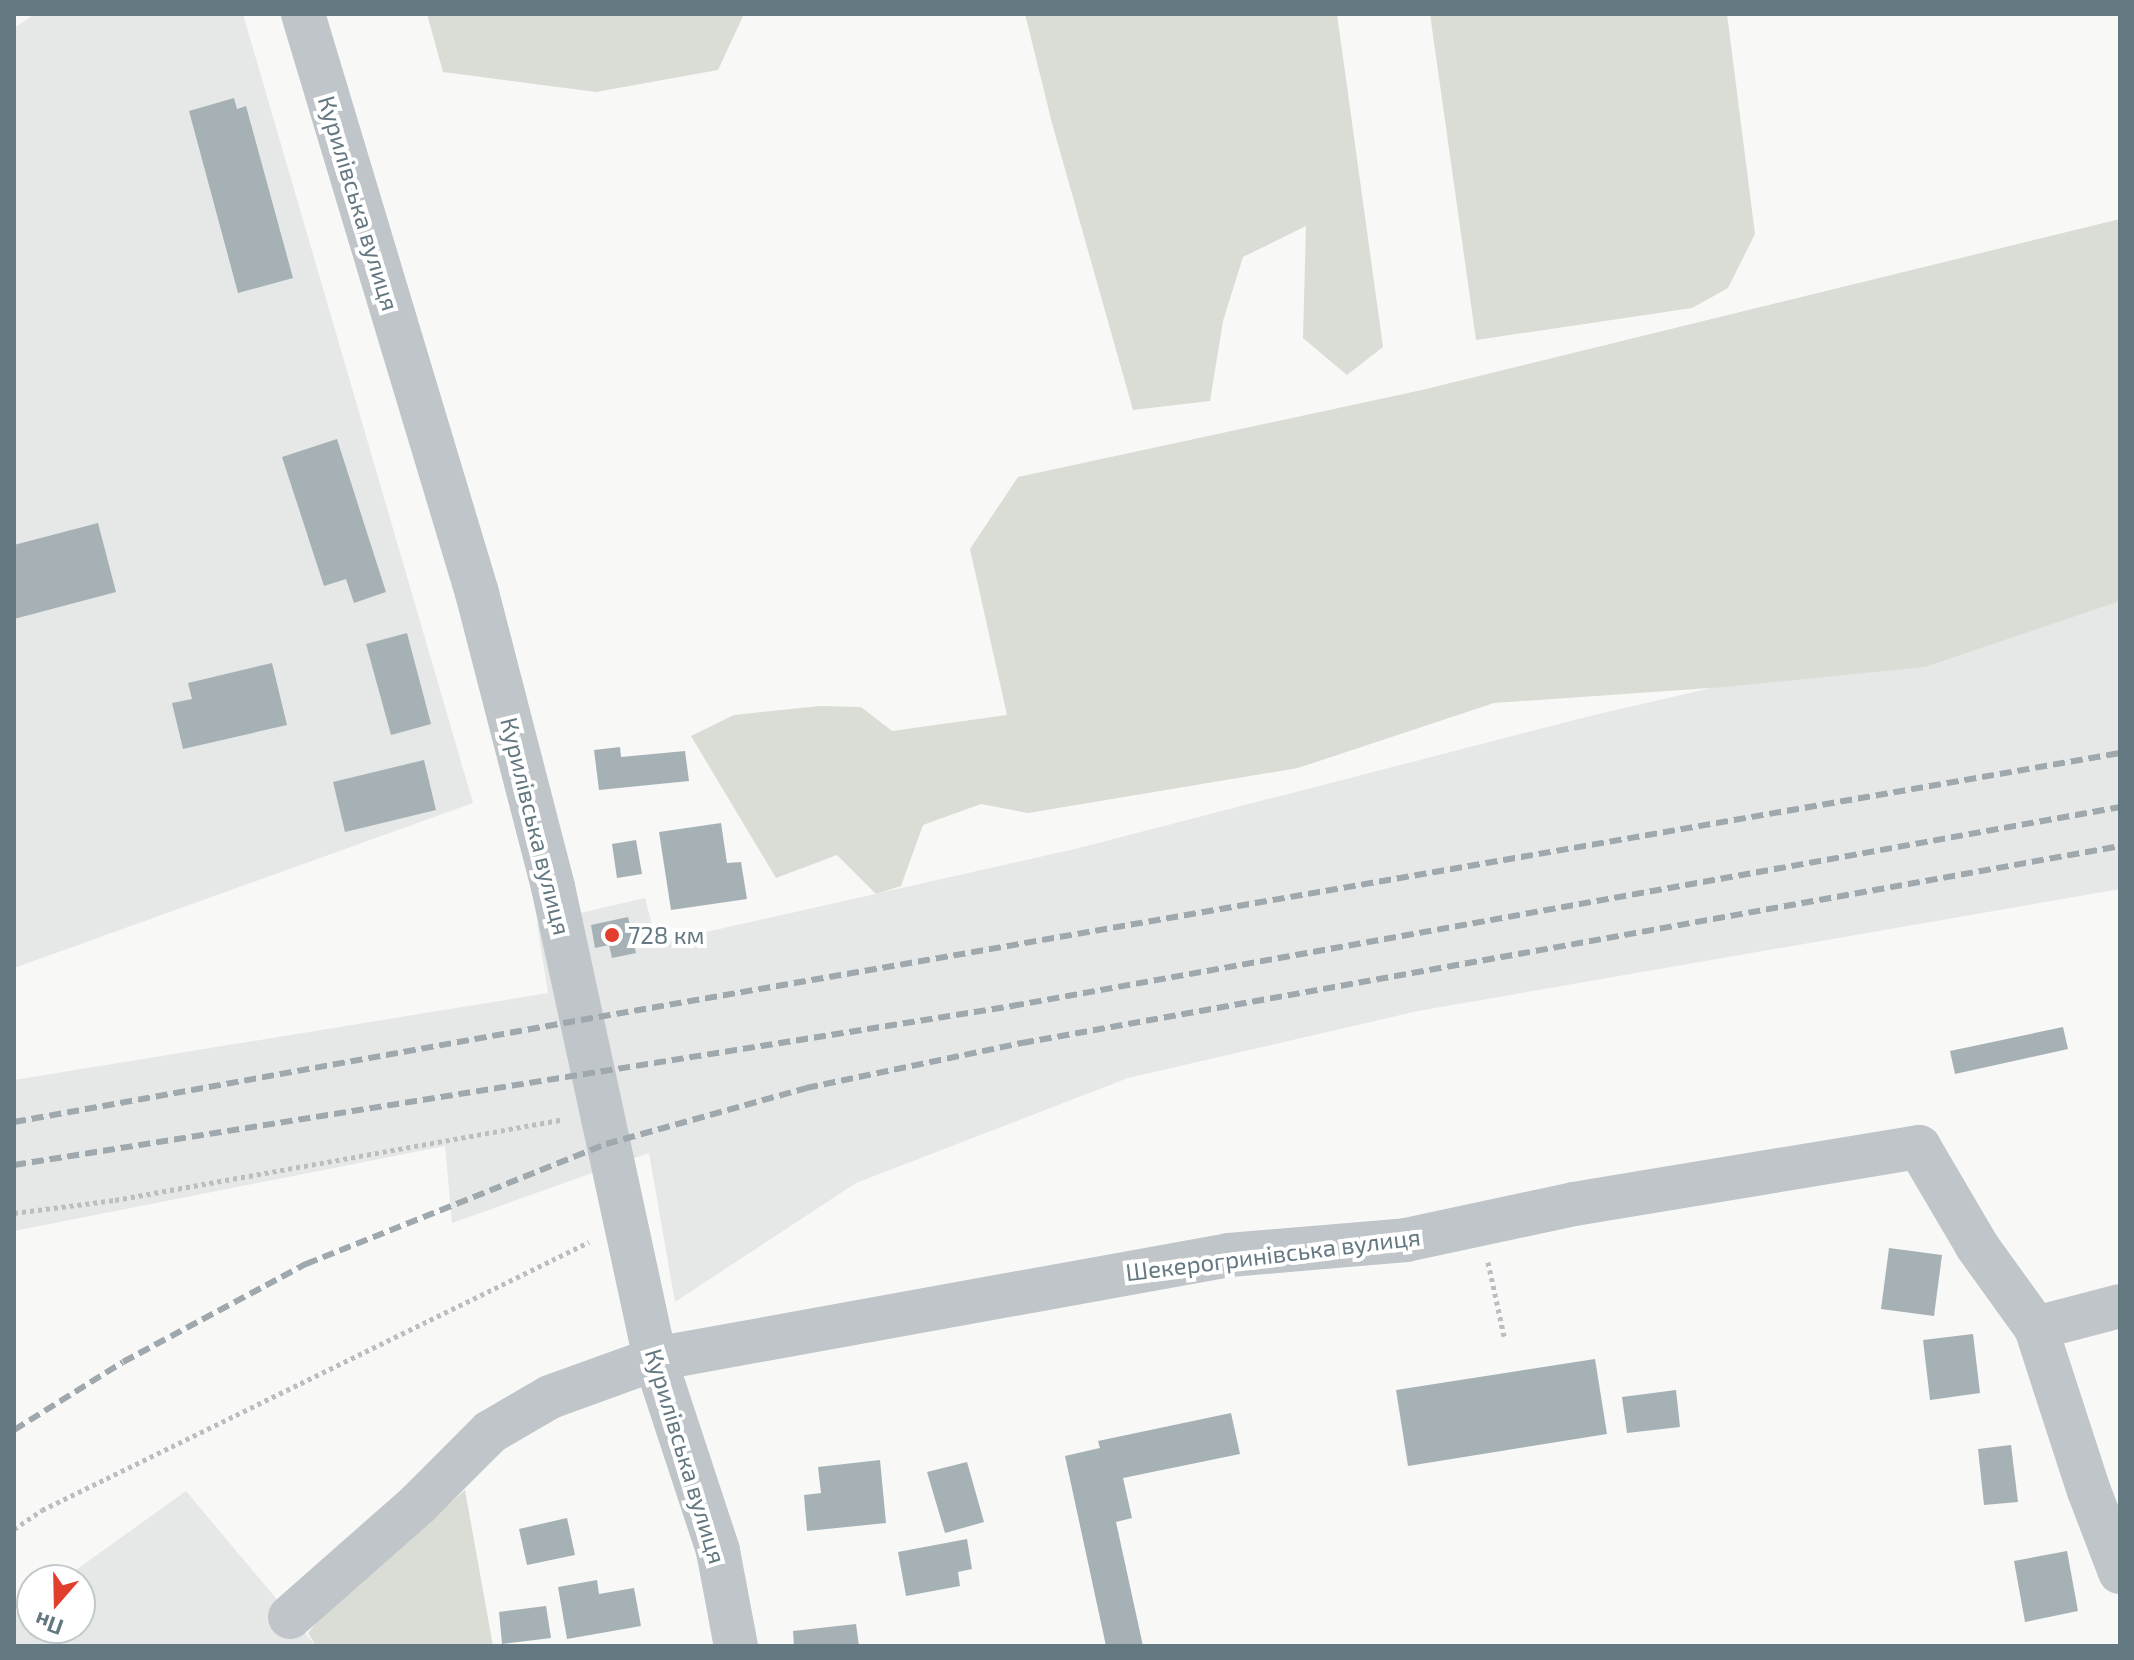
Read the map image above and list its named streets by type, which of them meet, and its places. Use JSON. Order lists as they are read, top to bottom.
{
  "streets": {
    "street": ["Курилівська вулиця", "Шекерогринівська вулиця"]
  },
  "crossings": [
    ["Курилівська вулиця", "Шекерогринівська вулиця"]
  ],
  "places": ["728 км"],
  "north": "bottom"
}
